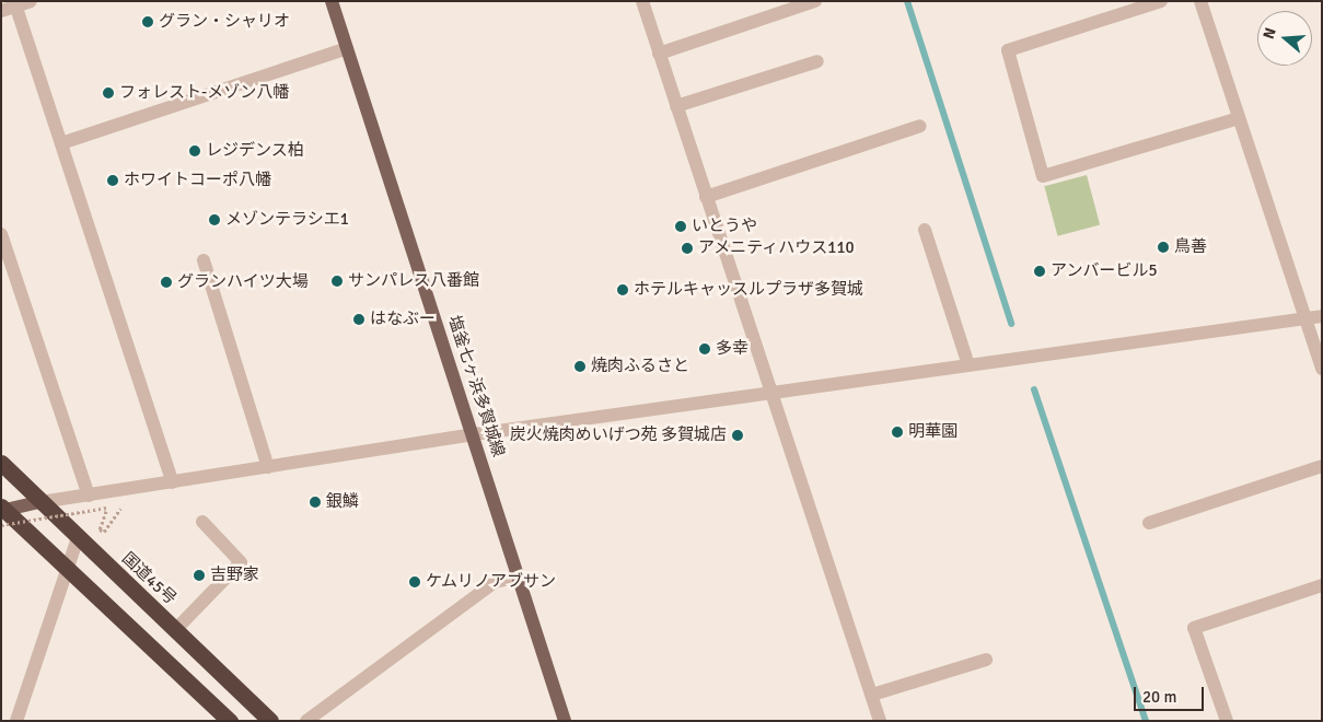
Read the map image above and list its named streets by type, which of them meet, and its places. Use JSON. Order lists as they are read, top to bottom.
{
  "streets": {
    "highway": ["国道45号"],
    "main road": ["塩釜七ヶ浜多賀城線"]
  },
  "places": [
    "グラン・シャリオ",
    "フォレスト-メゾン八幡",
    "レジデンス柏",
    "ホワイトコーポ八幡",
    "メゾンテラシエ1",
    "いとうや",
    "鳥善",
    "アメニティハウス110",
    "アンバービル5",
    "サンパレス八番館",
    "グランハイツ大場",
    "ホテルキャッスルプラザ多賀城",
    "はなぶー",
    "多幸",
    "焼肉ふるさと",
    "明華園",
    "炭火焼肉めいげつ苑 多賀城店",
    "銀鱗",
    "吉野家",
    "ケムリノアブサン"
  ],
  "scale_bar": "20 m",
  "north": "left"
}
